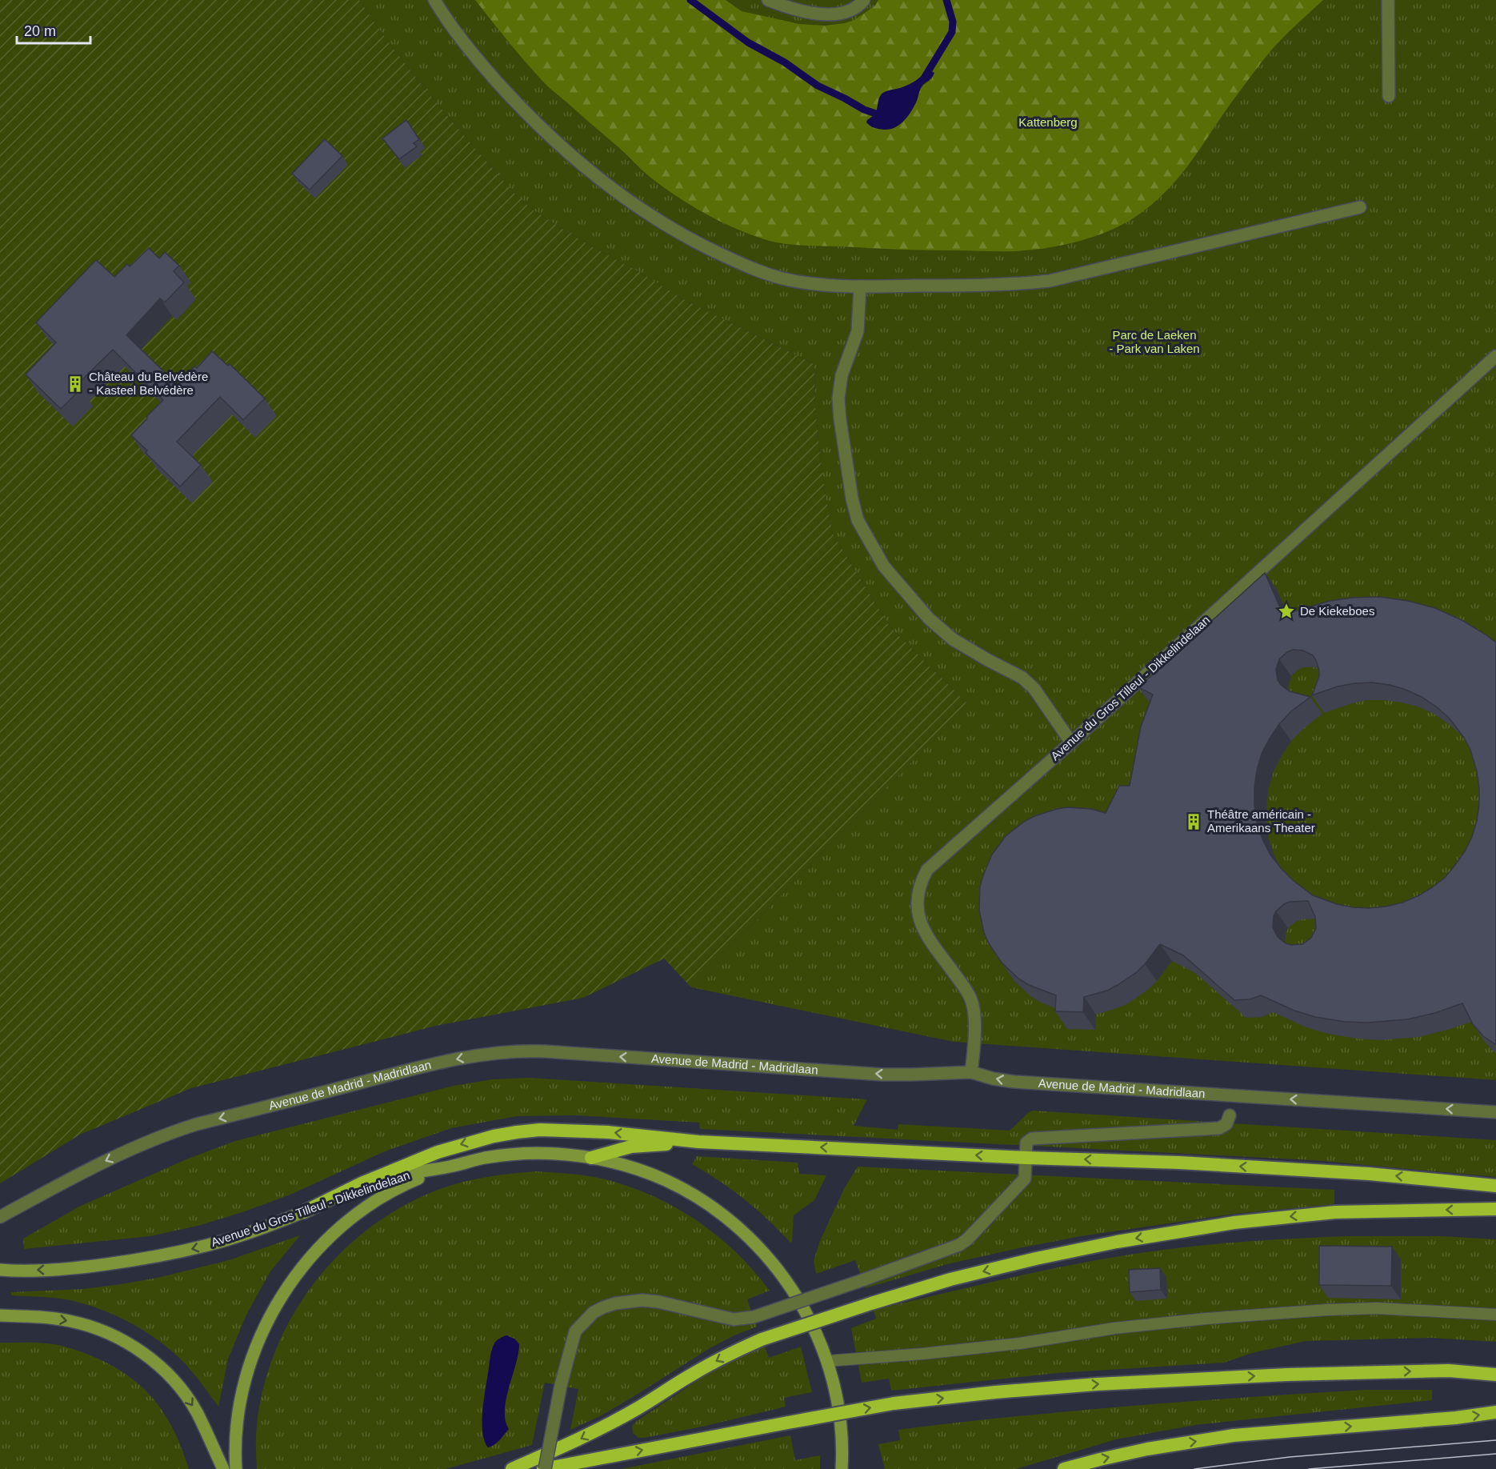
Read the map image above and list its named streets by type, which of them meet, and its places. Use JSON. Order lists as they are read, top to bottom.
{
  "streets": {
    "main road": ["Avenue du Gros Tilleul - Dikkelindelaan"],
    "street": ["Avenue de Madrid - Madridlaan"]
  },
  "crossings": [
    ["Avenue du Gros Tilleul - Dikkelindelaan", "Avenue de Madrid - Madridlaan"]
  ],
  "one_way": ["Avenue de Madrid - Madridlaan"],
  "parks": ["Kattenberg", "Parc de Laeken - Park van Laken"],
  "places": {
    "building": ["Château du Belvédère - Kasteel Belvédère", "Théâtre américain - Amerikaans Theater"],
    "place": ["De Kiekeboes"]
  },
  "scale_bar": "20 m"
}
